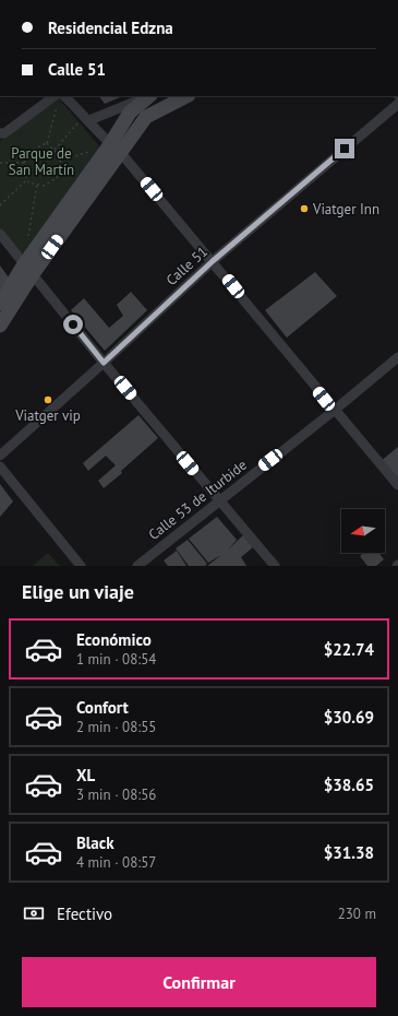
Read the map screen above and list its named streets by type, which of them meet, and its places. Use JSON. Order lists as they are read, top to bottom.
{
  "streets": {
    "street": ["Calle 51", "Calle 53 de Iturbide"]
  },
  "parks": ["Parque de San Martín"],
  "places": ["Viatger Inn", "Viatger vip"],
  "north": "left",
  "page": {
    "banner": ["Residencial Edzna", "Calle 51"],
    "heading": "Elige un viaje",
    "list": [
      {
        "name": "Económico",
        "note": "1 min · 08:54",
        "value": "$22.74"
      },
      {
        "name": "Confort",
        "note": "2 min · 08:55",
        "value": "$30.69"
      },
      {
        "name": "XL",
        "note": "3 min · 08:56",
        "value": "$38.65"
      },
      {
        "name": "Black",
        "note": "4 min · 08:57",
        "value": "$31.38"
      }
    ],
    "pay": ["Efectivo", "230 m"],
    "buttons": "Confirmar"
  }
}
